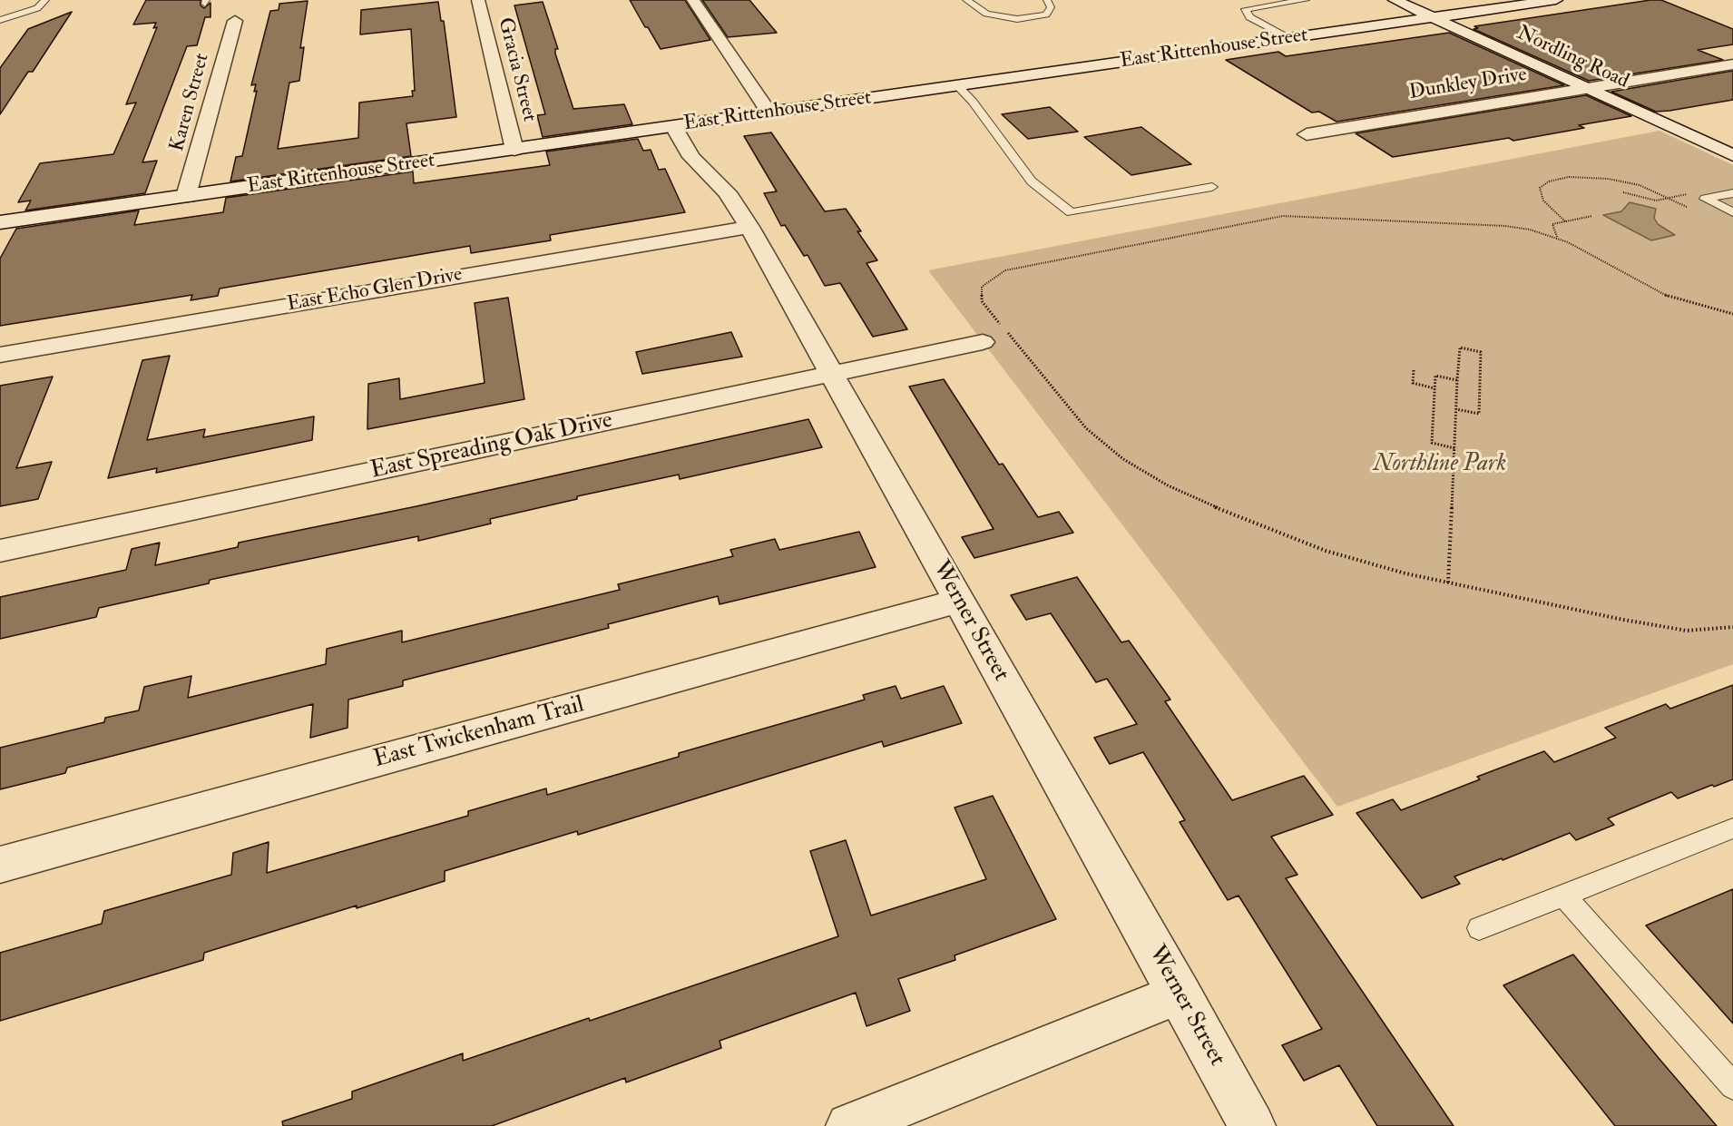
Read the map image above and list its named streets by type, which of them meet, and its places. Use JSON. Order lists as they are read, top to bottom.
{
  "streets": {
    "street": [
      "East Rittenhouse Street",
      "Nordling Road",
      "Gracia Street",
      "Dunkley Drive",
      "Karen Street",
      "East Echo Glen Drive",
      "East Spreading Oak Drive",
      "Werner Street",
      "East Twickenham Trail"
    ]
  },
  "crossings": [
    ["East Rittenhouse Street", "Nordling Road"],
    ["East Rittenhouse Street", "Gracia Street"],
    ["East Rittenhouse Street", "Karen Street"],
    ["East Rittenhouse Street", "Werner Street"],
    ["Nordling Road", "Dunkley Drive"],
    ["East Echo Glen Drive", "Werner Street"],
    ["East Spreading Oak Drive", "Werner Street"],
    ["Werner Street", "East Twickenham Trail"]
  ],
  "parks": ["Northline Park"]
}
